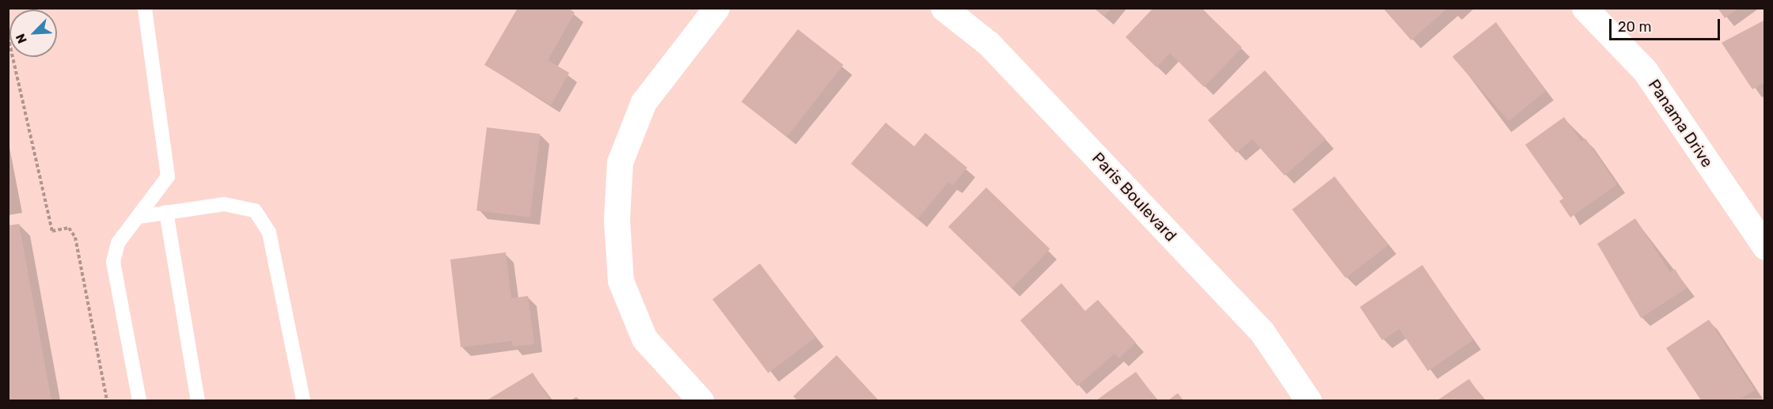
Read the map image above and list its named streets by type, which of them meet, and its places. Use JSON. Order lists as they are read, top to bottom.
{
  "streets": {
    "street": ["Panama Drive", "Paris Boulevard"]
  },
  "scale_bar": "20 m",
  "north": "bottom left"
}
